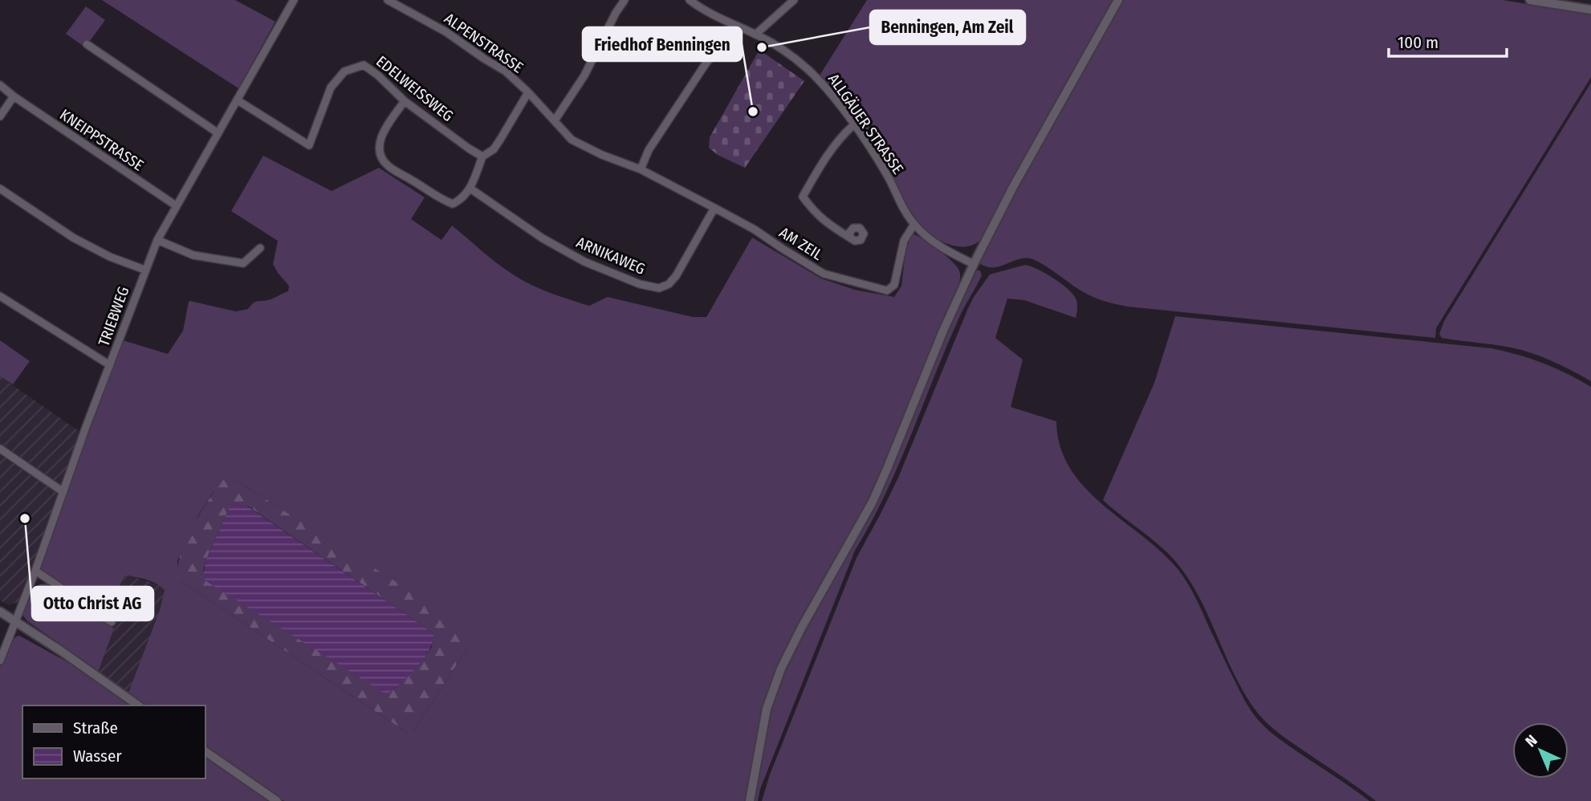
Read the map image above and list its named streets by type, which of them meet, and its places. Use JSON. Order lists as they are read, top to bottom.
{
  "streets": {
    "street": [
      "ALPENSTRASSE",
      "EDELWEISSWEG",
      "ALLGÄUER STRASSE",
      "KNEIPPSTRASSE",
      "AM ZEIL",
      "ARNIKAWEG",
      "TRIEBWEG"
    ]
  },
  "crossings": [
    ["ALPENSTRASSE", "AM ZEIL"],
    ["EDELWEISSWEG", "TRIEBWEG"],
    ["ALLGÄUER STRASSE", "AM ZEIL"],
    ["KNEIPPSTRASSE", "TRIEBWEG"],
    ["AM ZEIL", "ARNIKAWEG"]
  ],
  "places": ["Benningen, Am Zeil", "Friedhof Benningen", "Otto Christ AG"],
  "legend": ["Straße", "Wasser"],
  "scale_bar": "100 m",
  "north": "top left"
}
